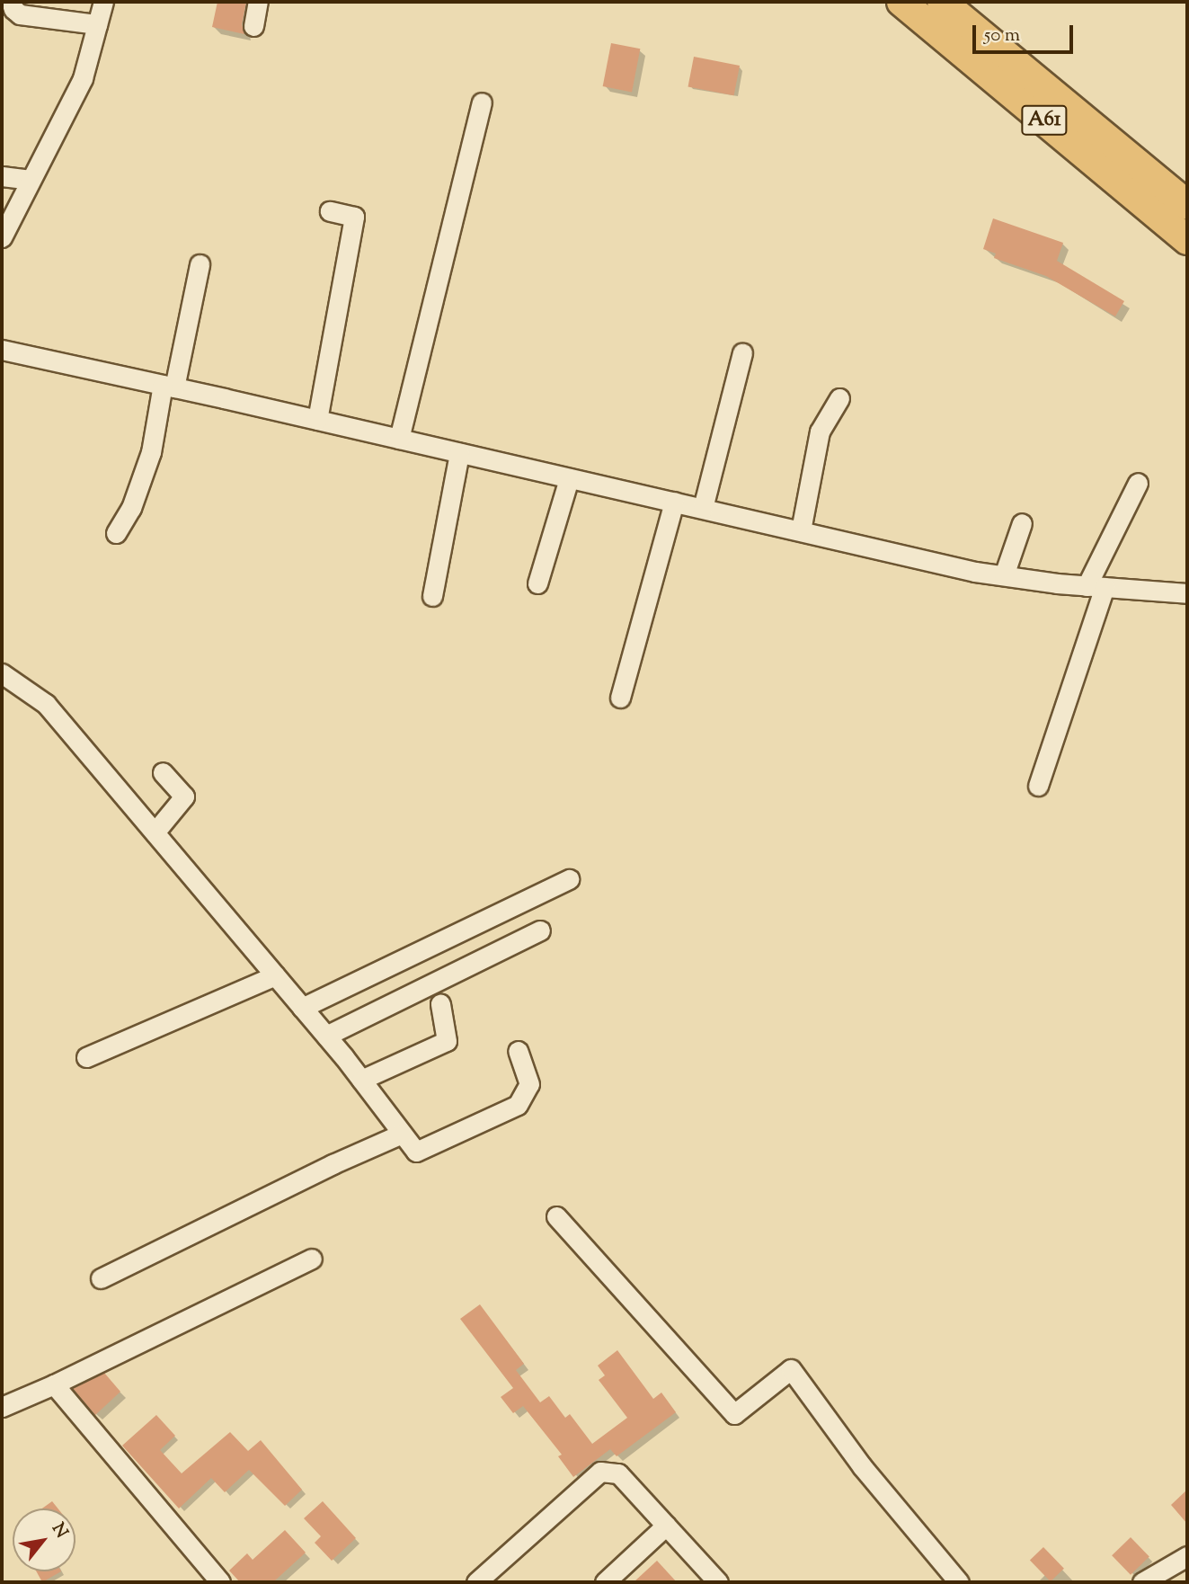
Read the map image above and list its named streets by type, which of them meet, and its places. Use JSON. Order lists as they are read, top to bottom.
{
  "streets": {
    "highway": ["A61"]
  },
  "scale_bar": "50 m",
  "north": "top right"
}
